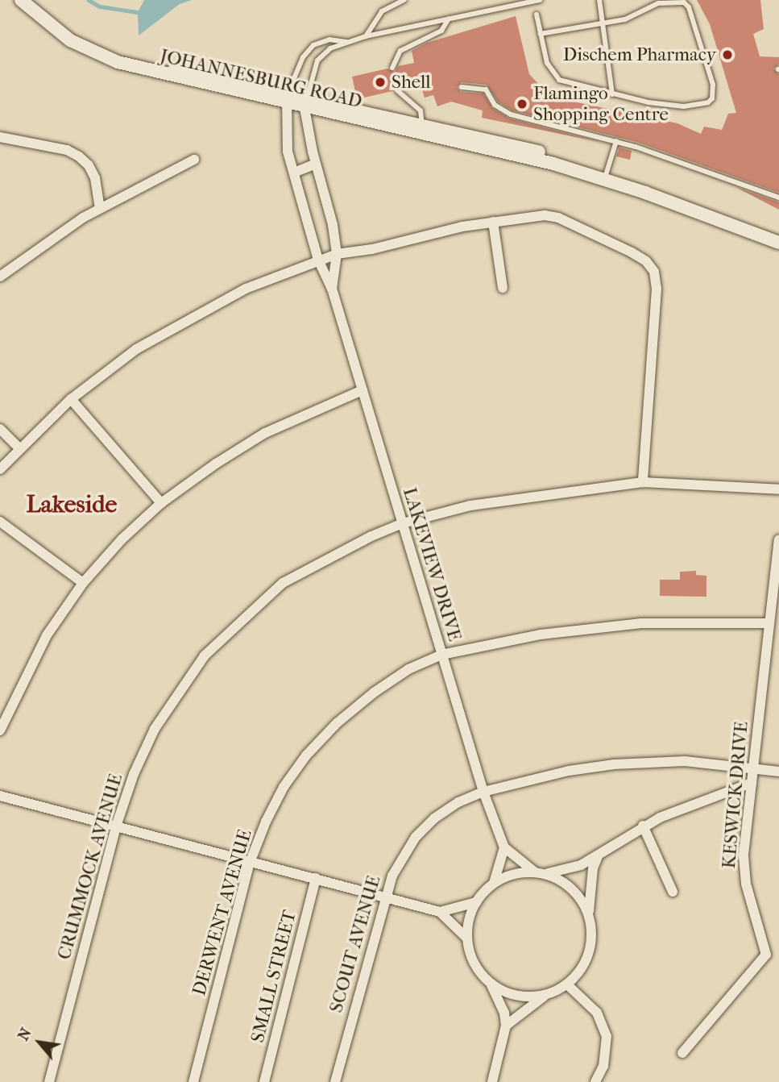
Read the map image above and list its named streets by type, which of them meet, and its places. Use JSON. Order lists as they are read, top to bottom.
{
  "streets": {
    "street": [
      "JOHANNESBURG ROAD",
      "LAKEVIEW DRIVE",
      "KESWICK DRIVE",
      "CRUMMOCK AVENUE",
      "DERWENT AVENUE",
      "SCOUT AVENUE",
      "SMALL STREET"
    ]
  },
  "crossings": [
    ["JOHANNESBURG ROAD", "LAKEVIEW DRIVE"],
    ["LAKEVIEW DRIVE", "CRUMMOCK AVENUE"],
    ["LAKEVIEW DRIVE", "DERWENT AVENUE"],
    ["LAKEVIEW DRIVE", "SCOUT AVENUE"],
    ["KESWICK DRIVE", "DERWENT AVENUE"],
    ["KESWICK DRIVE", "SCOUT AVENUE"]
  ],
  "districts": ["Lakeside"],
  "places": ["Dischem Pharmacy", "Shell", "Flamingo Shopping Centre"],
  "north": "top left"
}
